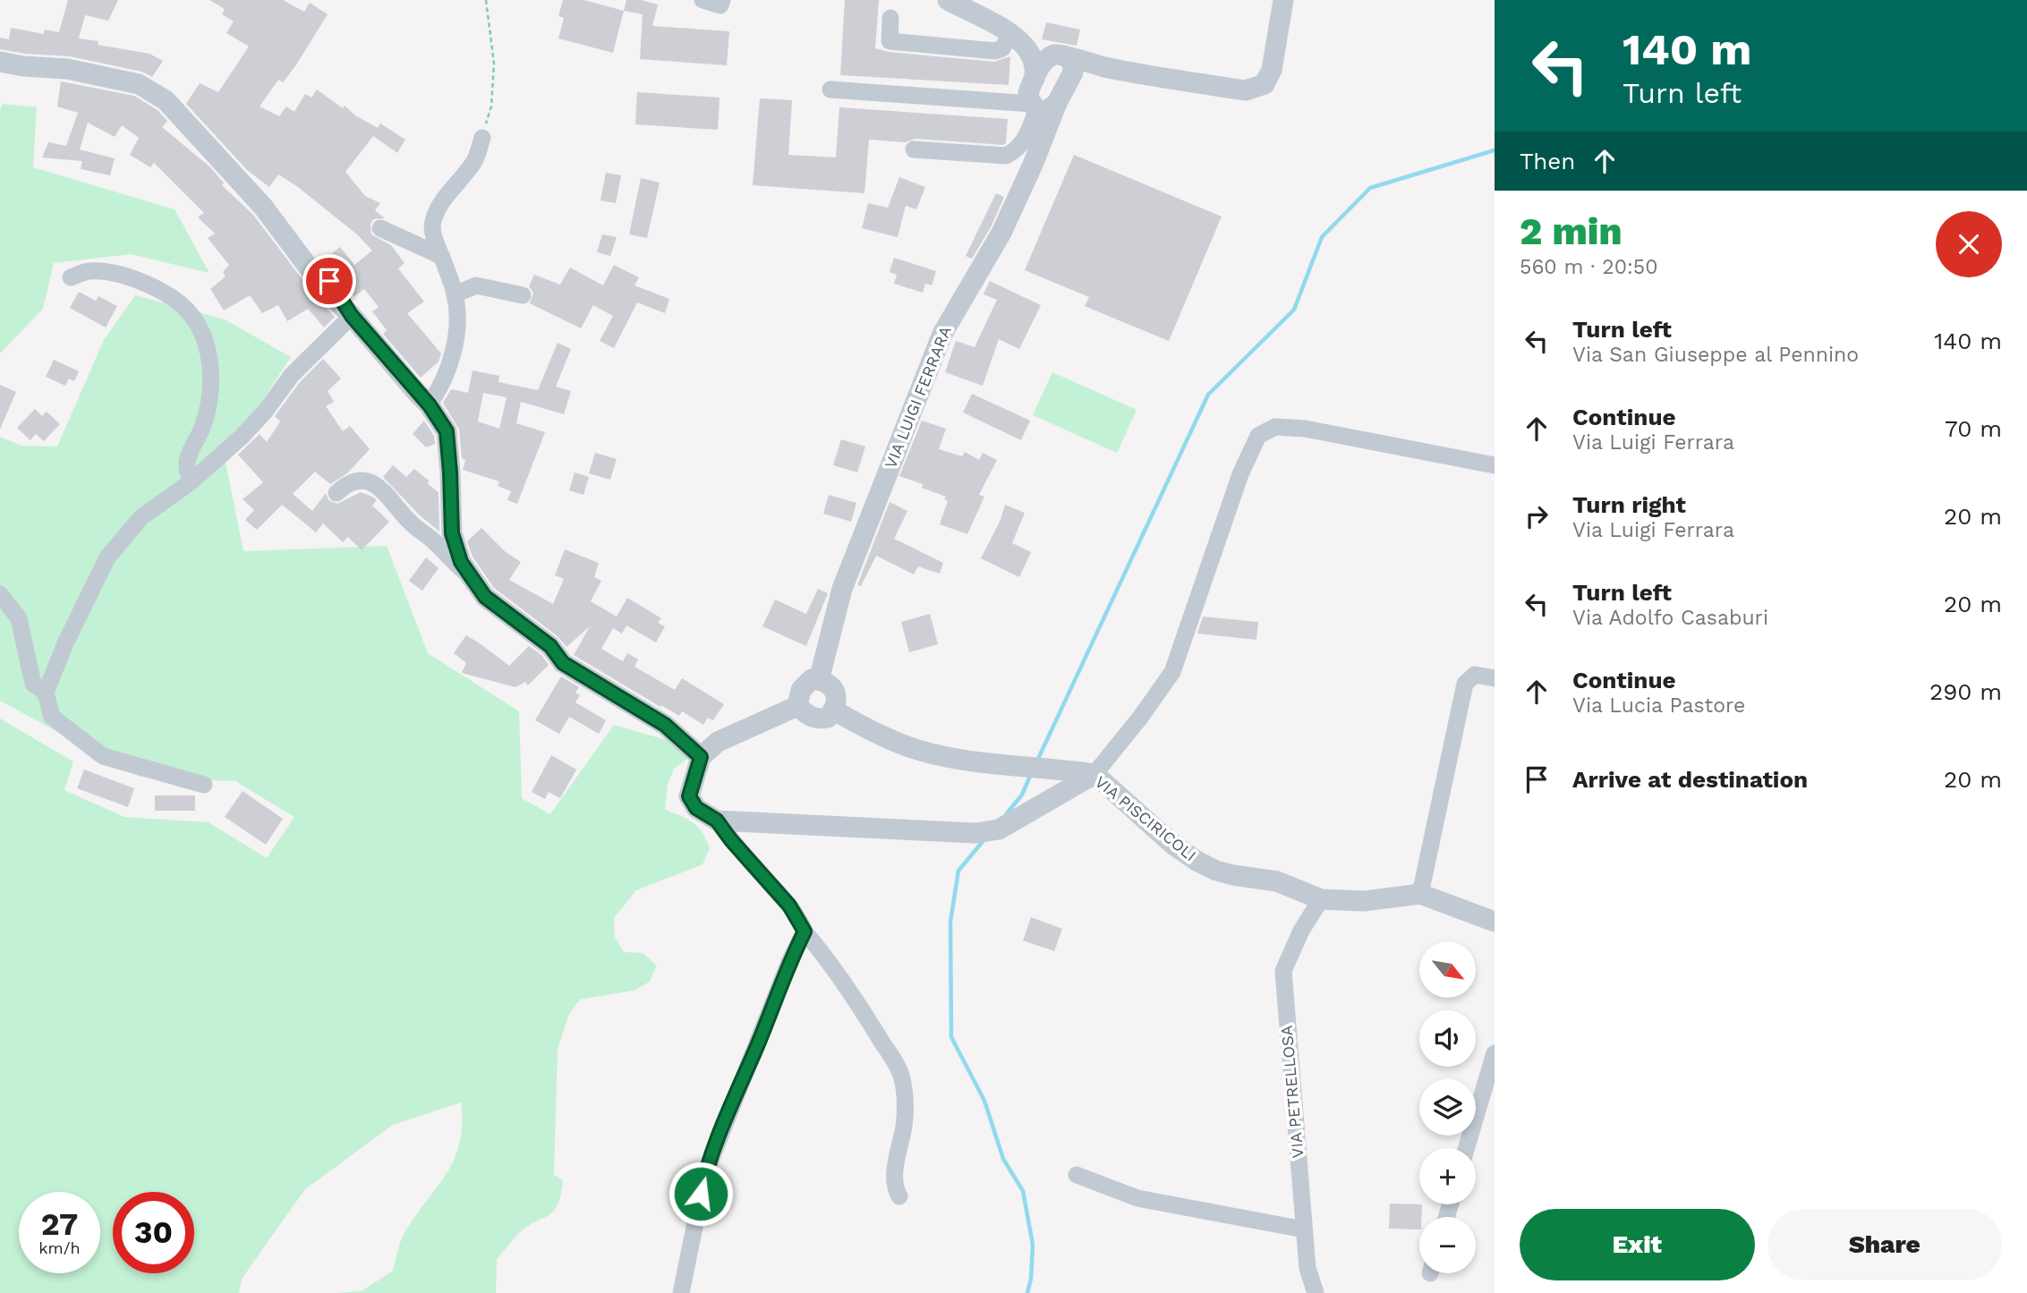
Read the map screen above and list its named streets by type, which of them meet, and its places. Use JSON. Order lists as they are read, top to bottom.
{
  "streets": {
    "street": ["VIA LUIGI FERRARA", "VIA PISCIRICOLI", "VIA PETRELLOSA"]
  },
  "crossings": [
    ["VIA PISCIRICOLI", "VIA PETRELLOSA"]
  ],
  "north": "bottom right",
  "page": {
    "turn": ["140 m", "Turn left"],
    "then": "Then",
    "heading": ["2 min", "560 m · 20:50"],
    "list": [
      {
        "name": "Turn left",
        "note": "Via San Giuseppe al Pennino",
        "value": "140 m"
      },
      {
        "name": "Continue",
        "note": "Via Luigi Ferrara",
        "value": "70 m"
      },
      {
        "name": "Turn right",
        "note": "Via Luigi Ferrara",
        "value": "20 m"
      },
      {
        "name": "Turn left",
        "note": "Via Adolfo Casaburi",
        "value": "20 m"
      },
      {
        "name": "Continue",
        "note": "Via Lucia Pastore",
        "value": "290 m"
      },
      {
        "name": "Arrive at destination",
        "value": "20 m"
      }
    ],
    "map_buttons": ["+", "−"],
    "speed": "27 km/h",
    "limit": "30",
    "buttons": ["Exit", "Share"]
  }
}
